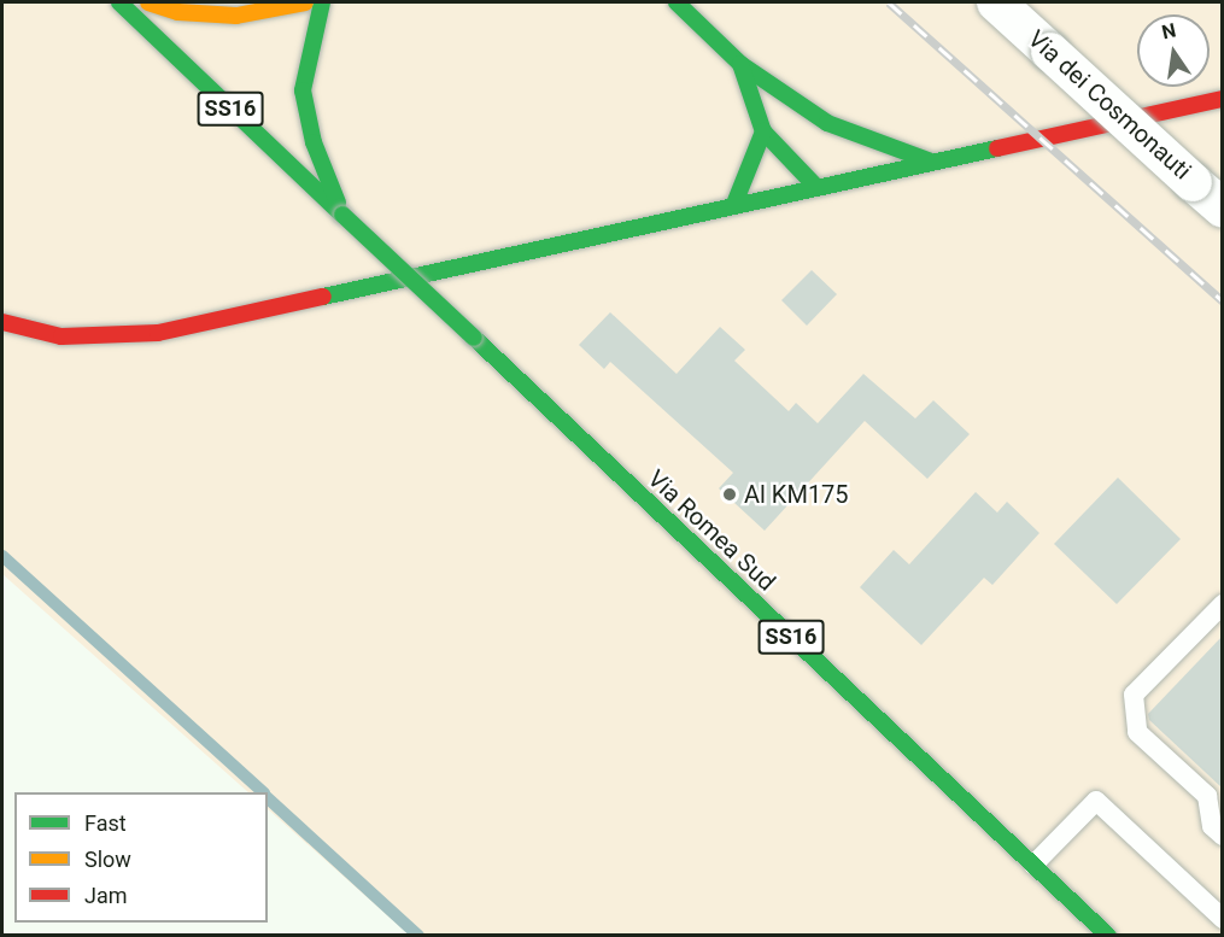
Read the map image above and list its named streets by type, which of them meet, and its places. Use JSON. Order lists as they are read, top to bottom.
{
  "streets": {
    "main road": ["SS16", "Via Romea Sud"],
    "street": ["Via dei Cosmonauti"]
  },
  "crossings": [
    ["SS16", "Via Romea Sud"]
  ],
  "places": ["Al KM175"],
  "legend": ["Fast", "Slow", "Jam"],
  "north": "top"
}
